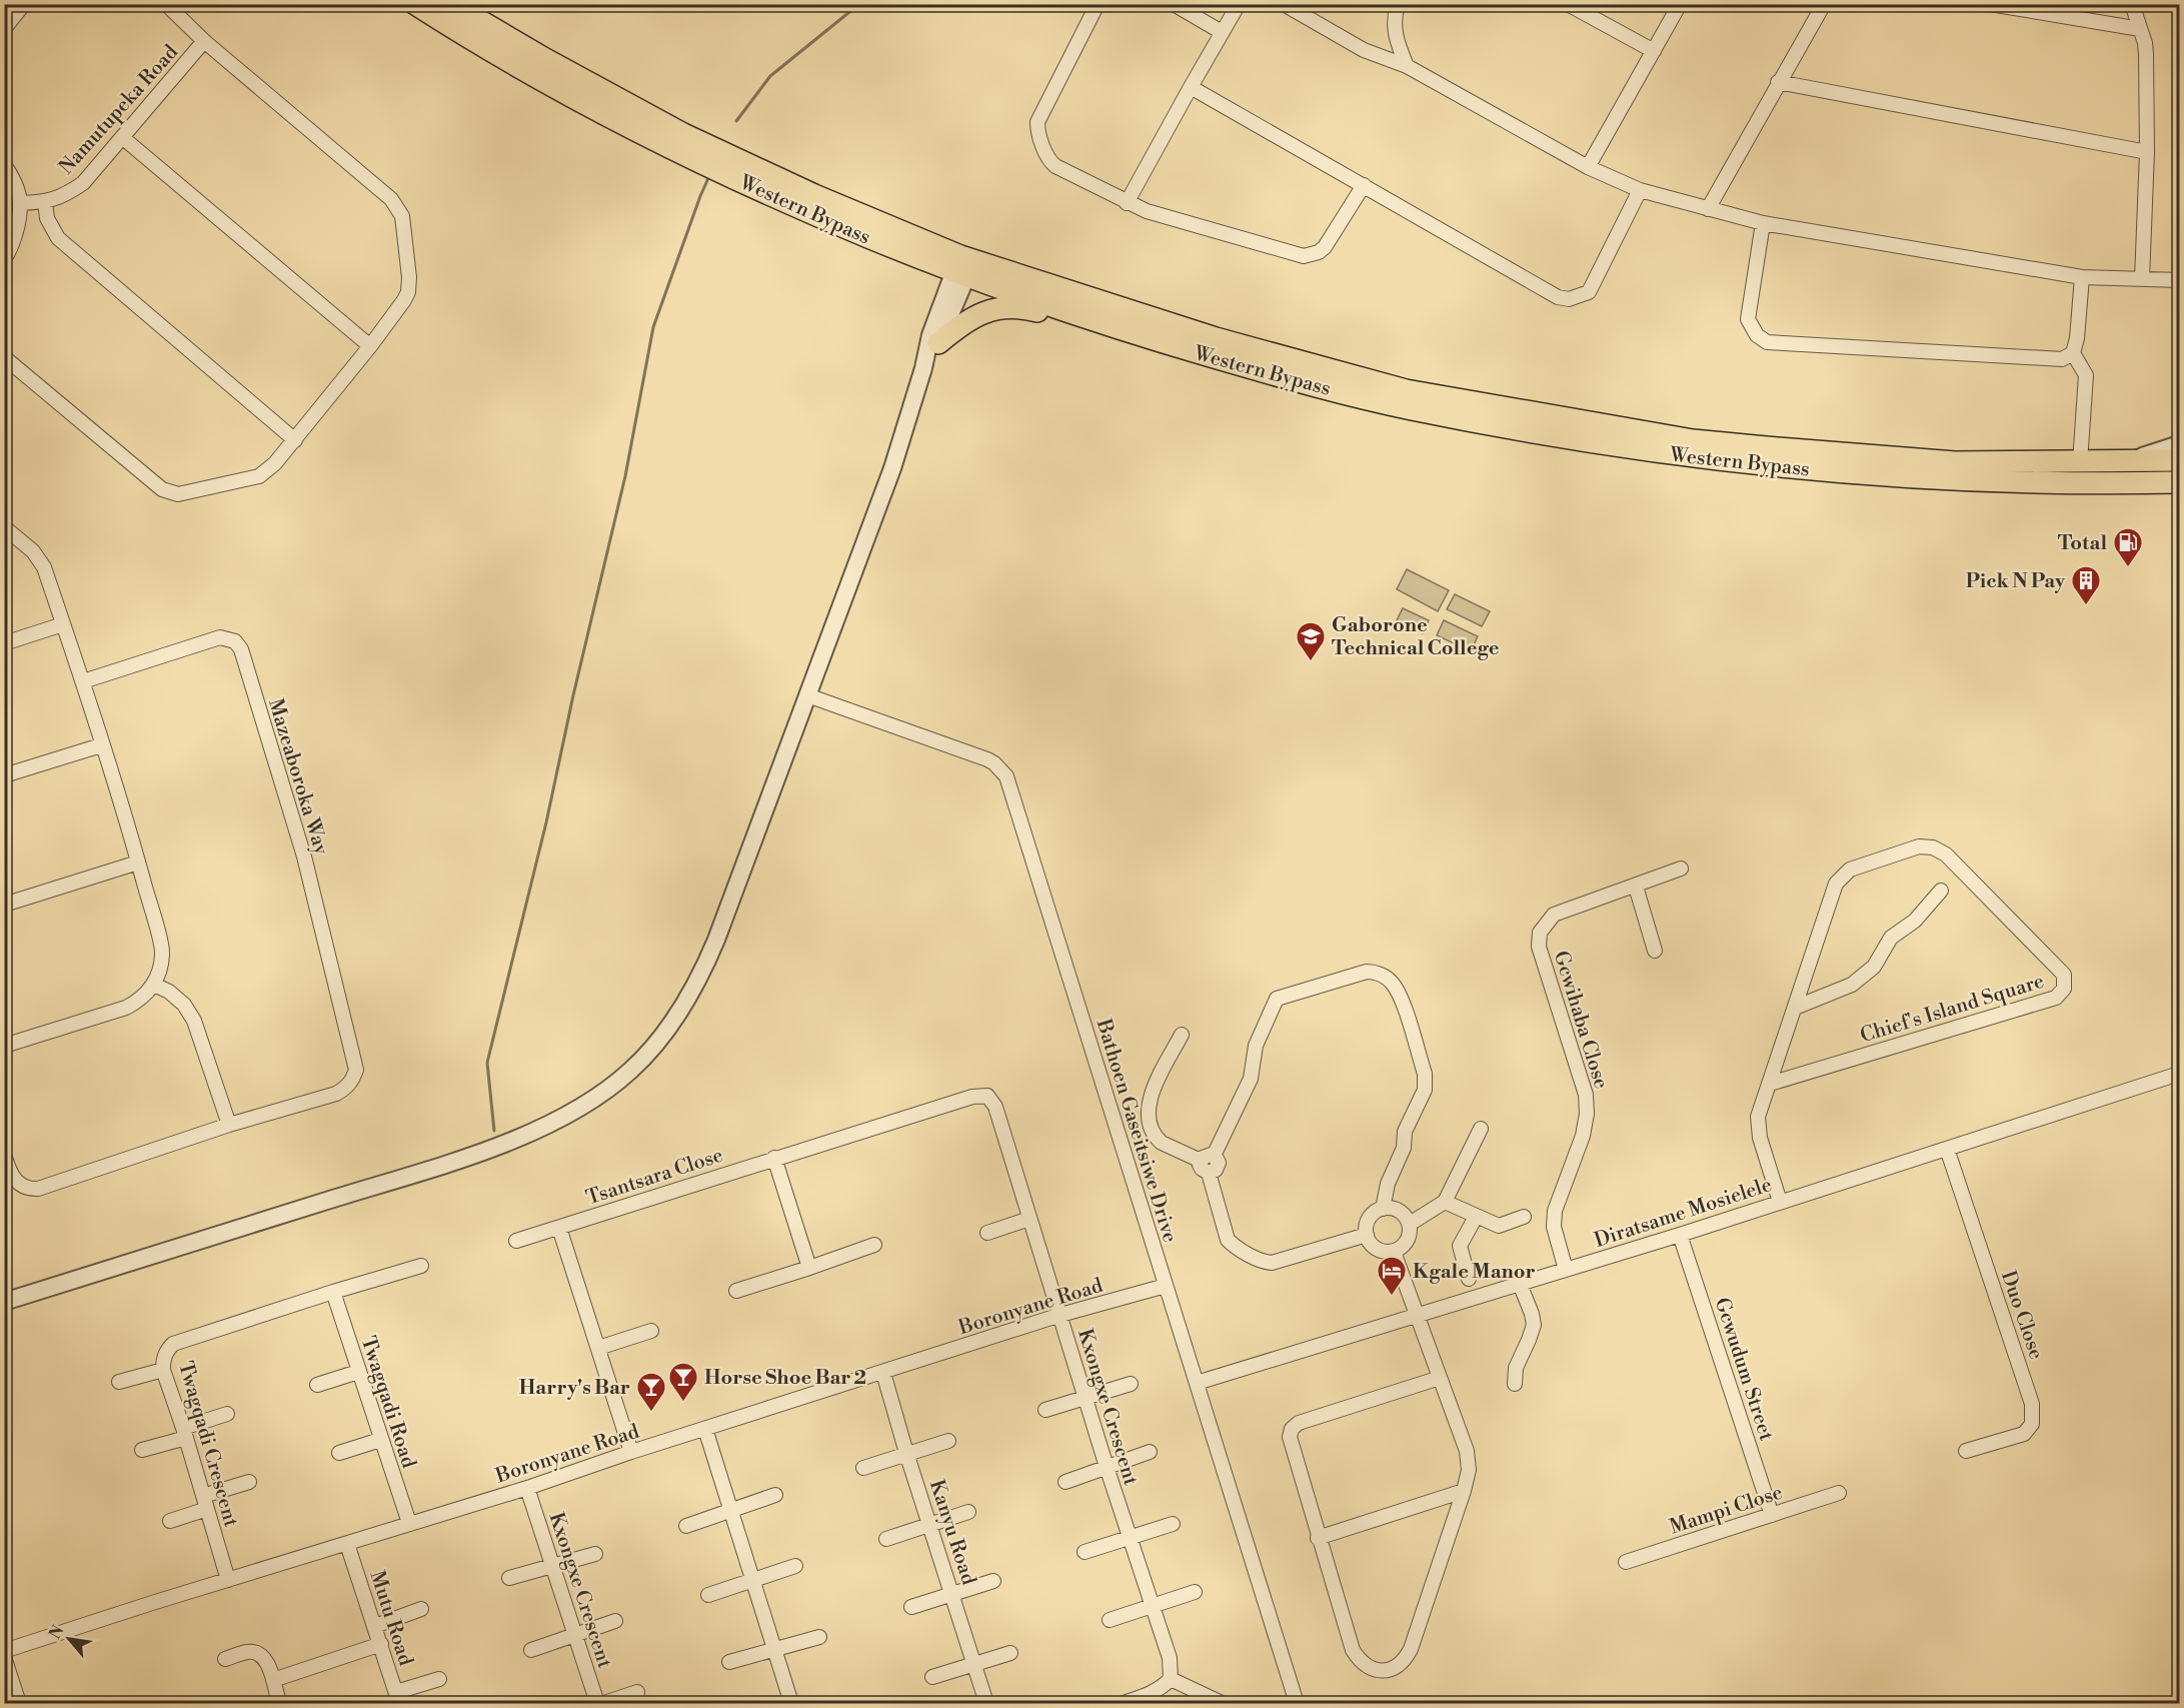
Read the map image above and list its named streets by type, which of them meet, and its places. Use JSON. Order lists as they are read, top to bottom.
{
  "streets": {
    "highway": ["Western Bypass"],
    "street": [
      "Namutupeka Road",
      "Mazeaboroka Way",
      "Chief's Island Square",
      "Gcwihaba Close",
      "Bathoen Gaseitsiwe Drive",
      "Tsantsara Close",
      "Diratsame Mosielele",
      "Boronyane Road",
      "Duo Close",
      "Gcwudum Street",
      "Twagqadi Road",
      "Kxongxe Crescent",
      "Twagqadi Crescent",
      "Mampi Close",
      "Kanyu Road",
      "Mutu Road"
    ]
  },
  "crossings": [
    ["Chief's Island Square", "Diratsame Mosielele"],
    ["Gcwihaba Close", "Diratsame Mosielele"],
    ["Bathoen Gaseitsiwe Drive", "Diratsame Mosielele"],
    ["Bathoen Gaseitsiwe Drive", "Boronyane Road"],
    ["Tsantsara Close", "Kxongxe Crescent"],
    ["Diratsame Mosielele", "Duo Close"],
    ["Diratsame Mosielele", "Gcwudum Street"],
    ["Boronyane Road", "Twagqadi Road"],
    ["Boronyane Road", "Kxongxe Crescent"],
    ["Boronyane Road", "Twagqadi Crescent"],
    ["Boronyane Road", "Kanyu Road"],
    ["Boronyane Road", "Mutu Road"],
    ["Gcwudum Street", "Mampi Close"],
    ["Twagqadi Road", "Twagqadi Crescent"]
  ],
  "places": {
    "fuel station": ["Total"],
    "building": ["Pick N Pay"],
    "school or university": ["Gaborone Technical College"],
    "hotel": ["Kgale Manor"],
    "bar": ["Horse Shoe Bar 2", "Harry's Bar"]
  },
  "north": "top left"
}
